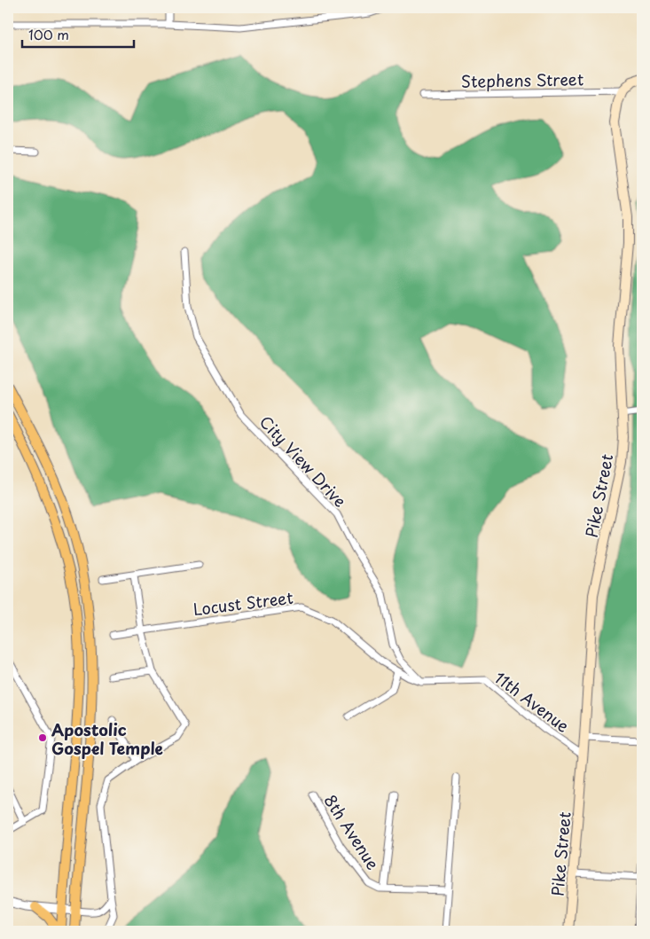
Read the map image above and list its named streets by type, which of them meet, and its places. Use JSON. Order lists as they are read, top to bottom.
{
  "streets": {
    "main road": ["Pike Street"],
    "street": [
      "Stephens Street",
      "City View Drive",
      "Locust Street",
      "11th Avenue",
      "8th Avenue"
    ]
  },
  "crossings": [
    ["Stephens Street", "Pike Street"],
    ["City View Drive", "11th Avenue"],
    ["Pike Street", "11th Avenue"],
    ["Locust Street", "11th Avenue"]
  ],
  "places": ["Apostolic Gospel Temple"],
  "scale_bar": "100 m"
}
